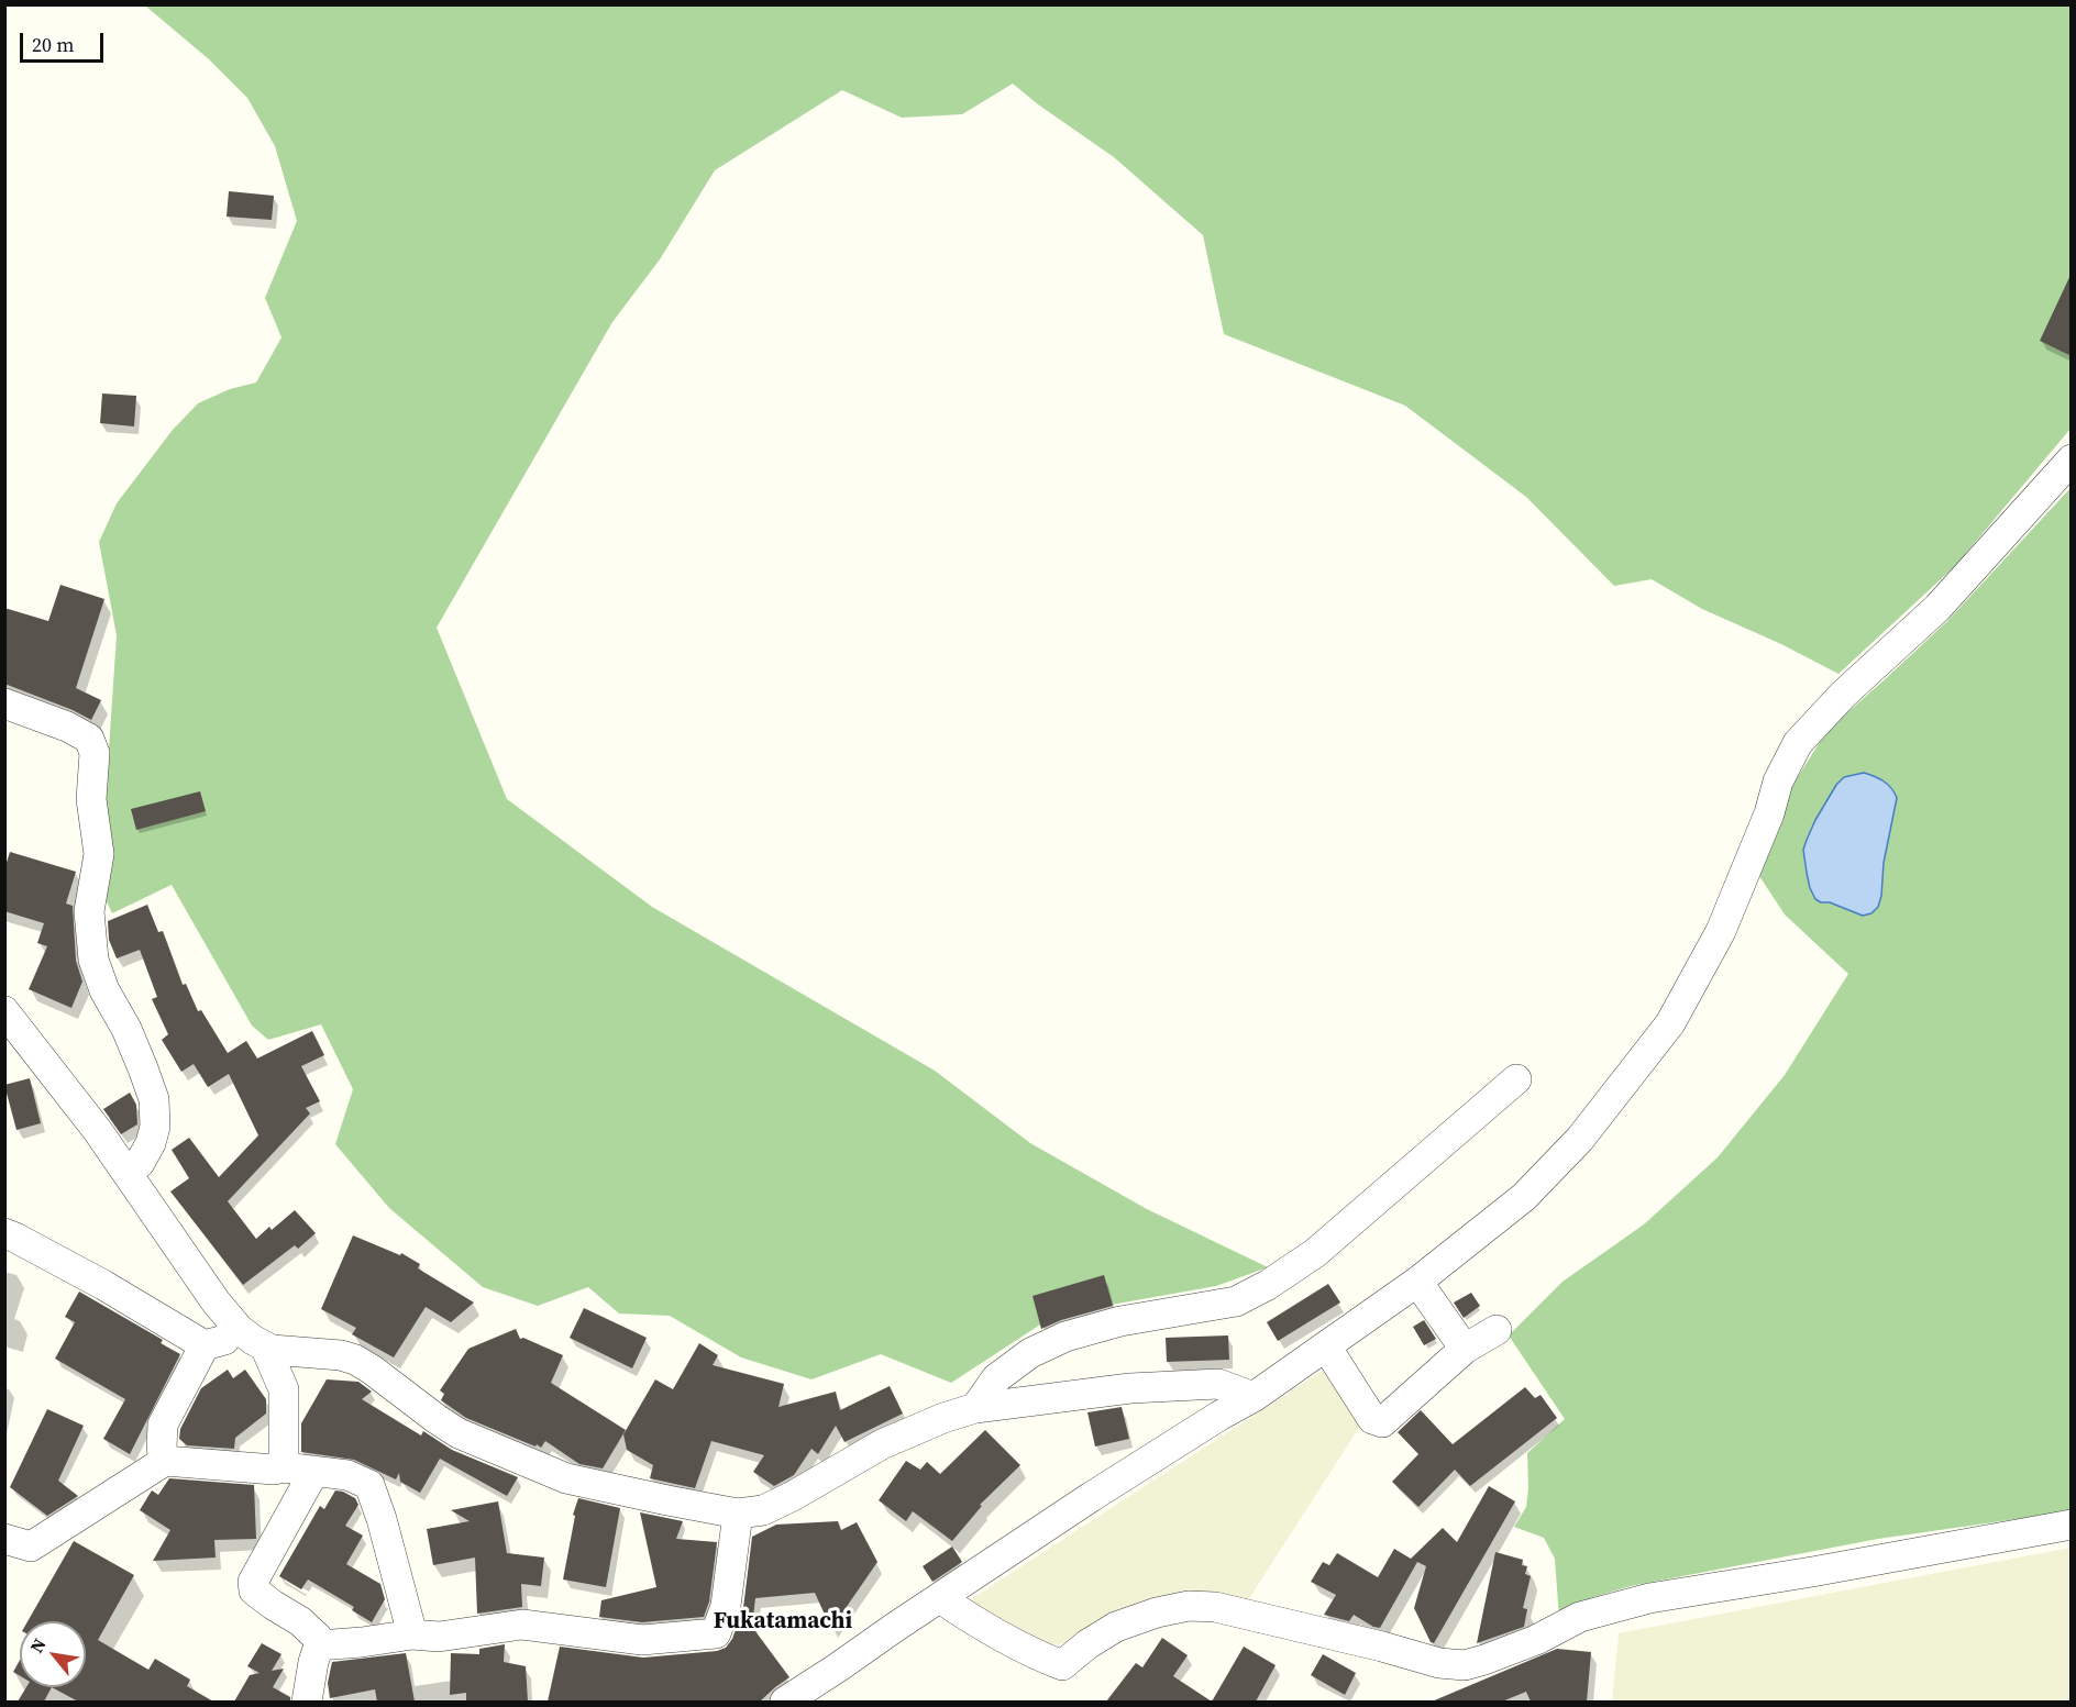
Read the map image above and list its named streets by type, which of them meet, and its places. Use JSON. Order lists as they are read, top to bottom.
{
  "districts": ["Fukatamachi"],
  "scale_bar": "20 m",
  "north": "top left"
}
